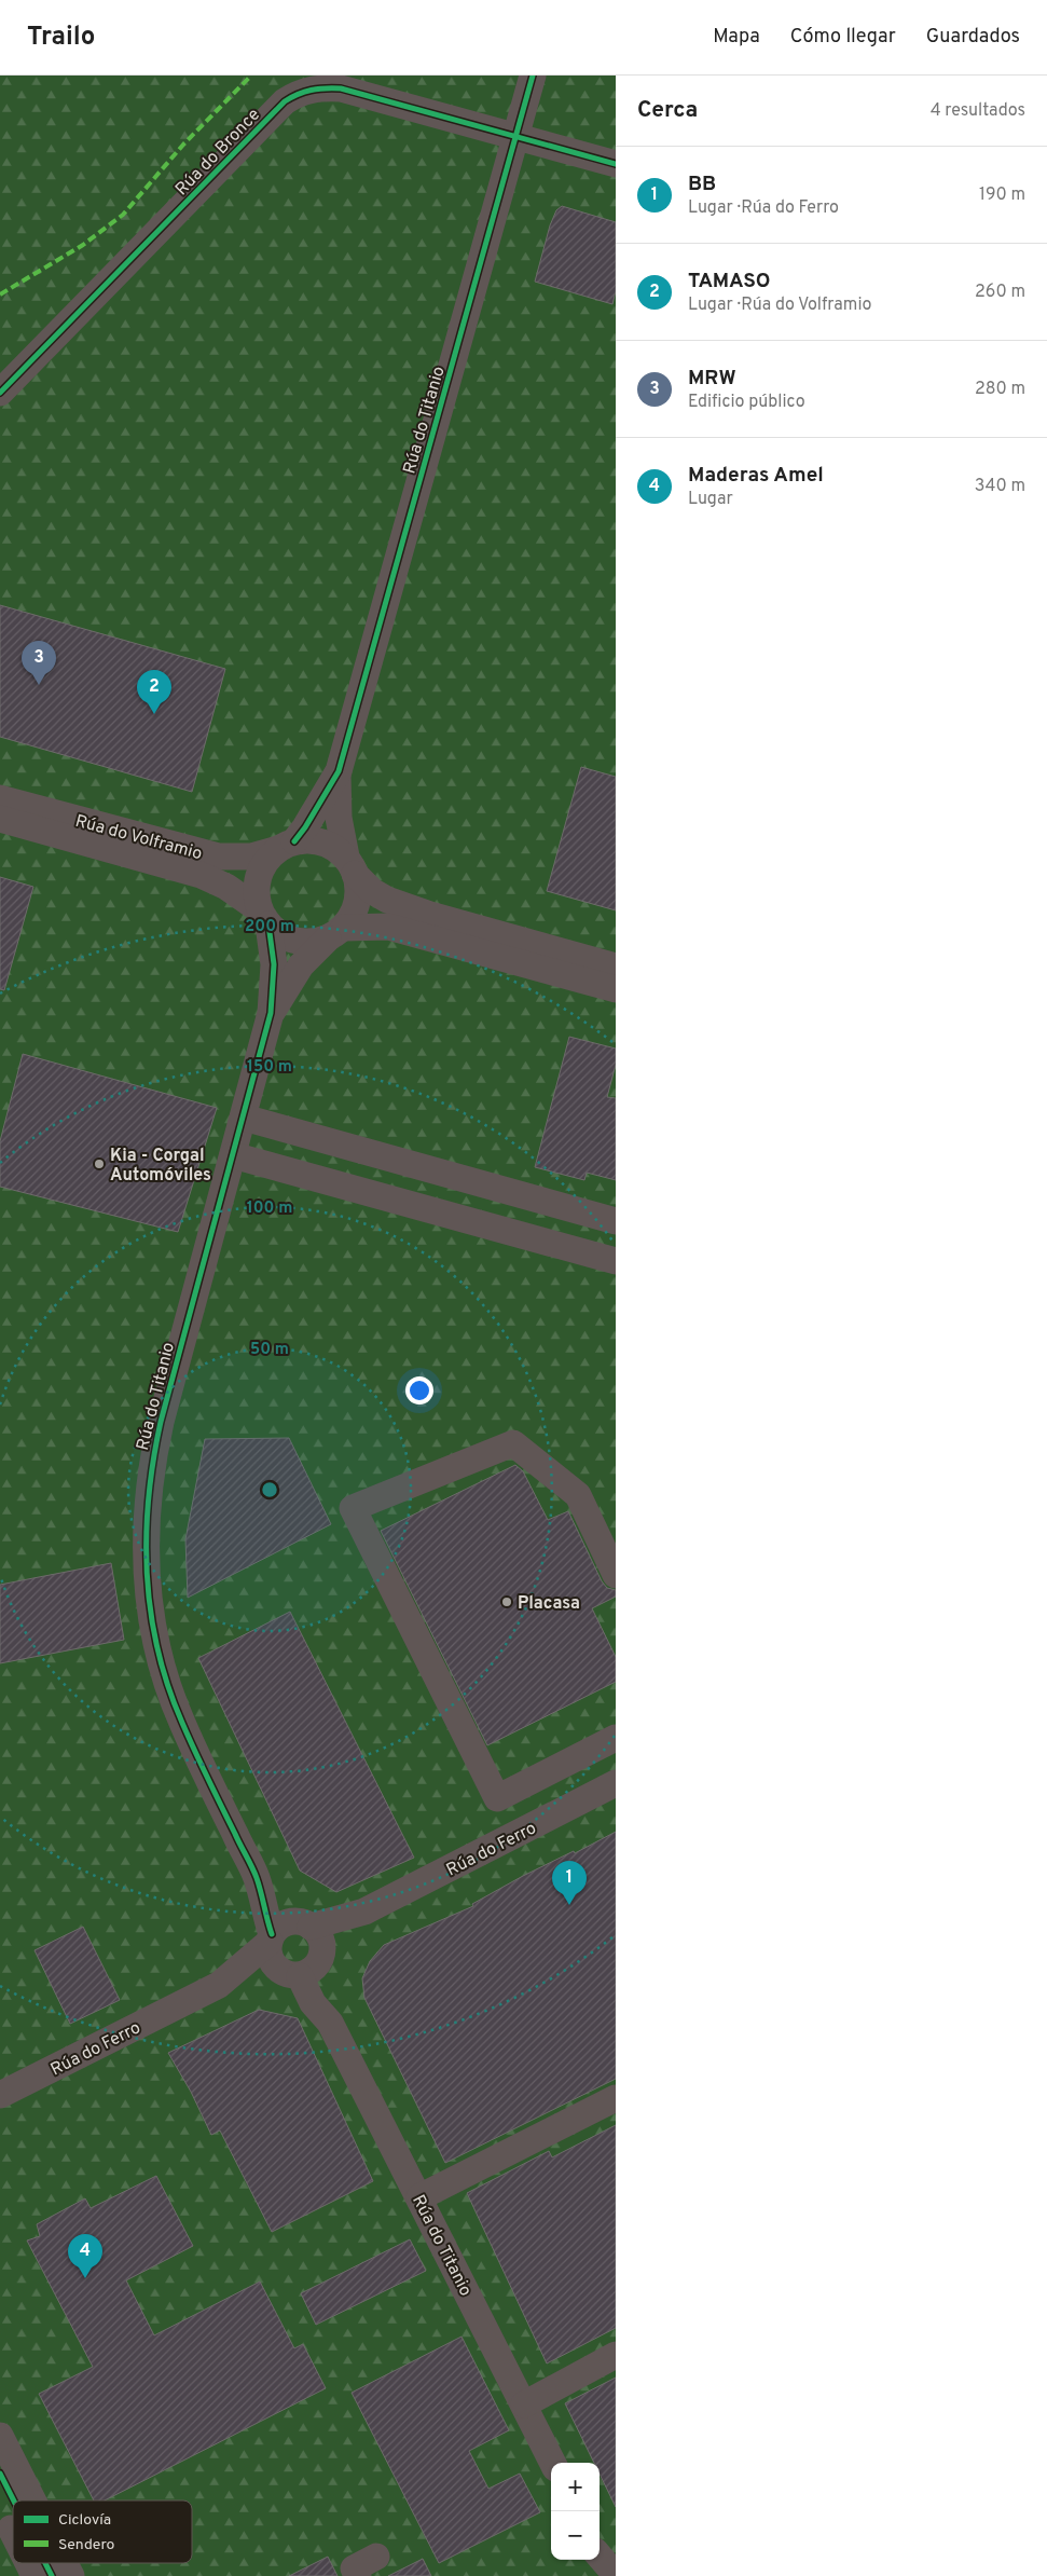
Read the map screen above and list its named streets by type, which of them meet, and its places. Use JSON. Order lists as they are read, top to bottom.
{
  "streets": {
    "street": [
      "Rúa do Bronce",
      "Rúa do Titanio",
      "Rúa do Volframio",
      "Rúa do Ferro"
    ]
  },
  "crossings": [
    ["Rúa do Bronce", "Rúa do Titanio"],
    ["Rúa do Titanio", "Rúa do Ferro"]
  ],
  "places": ["Kia - Corgal Automóviles", "Placasa"],
  "legend": ["Ciclovía", "Sendero"],
  "page": {
    "header": "Trailo",
    "nav": ["Mapa", "Cómo llegar", "Guardados"],
    "heading": ["Cerca", "4 resultados"],
    "list": [
      {
        "mark": "1",
        "name": "BB",
        "note": "Lugar · Rúa do Ferro",
        "value": "190 m"
      },
      {
        "mark": "2",
        "name": "TAMASO",
        "note": "Lugar · Rúa do Volframio",
        "value": "260 m"
      },
      {
        "mark": "3",
        "name": "MRW",
        "note": "Edificio público",
        "value": "280 m"
      },
      {
        "mark": "4",
        "name": "Maderas Amel",
        "note": "Lugar",
        "value": "340 m"
      }
    ],
    "pins": [
      "3",
      "2",
      "1",
      "4"
    ],
    "map_buttons": ["+", "−"]
  },
  "rings": [
    "200 m",
    "150 m",
    "100 m",
    "50 m"
  ]
}
